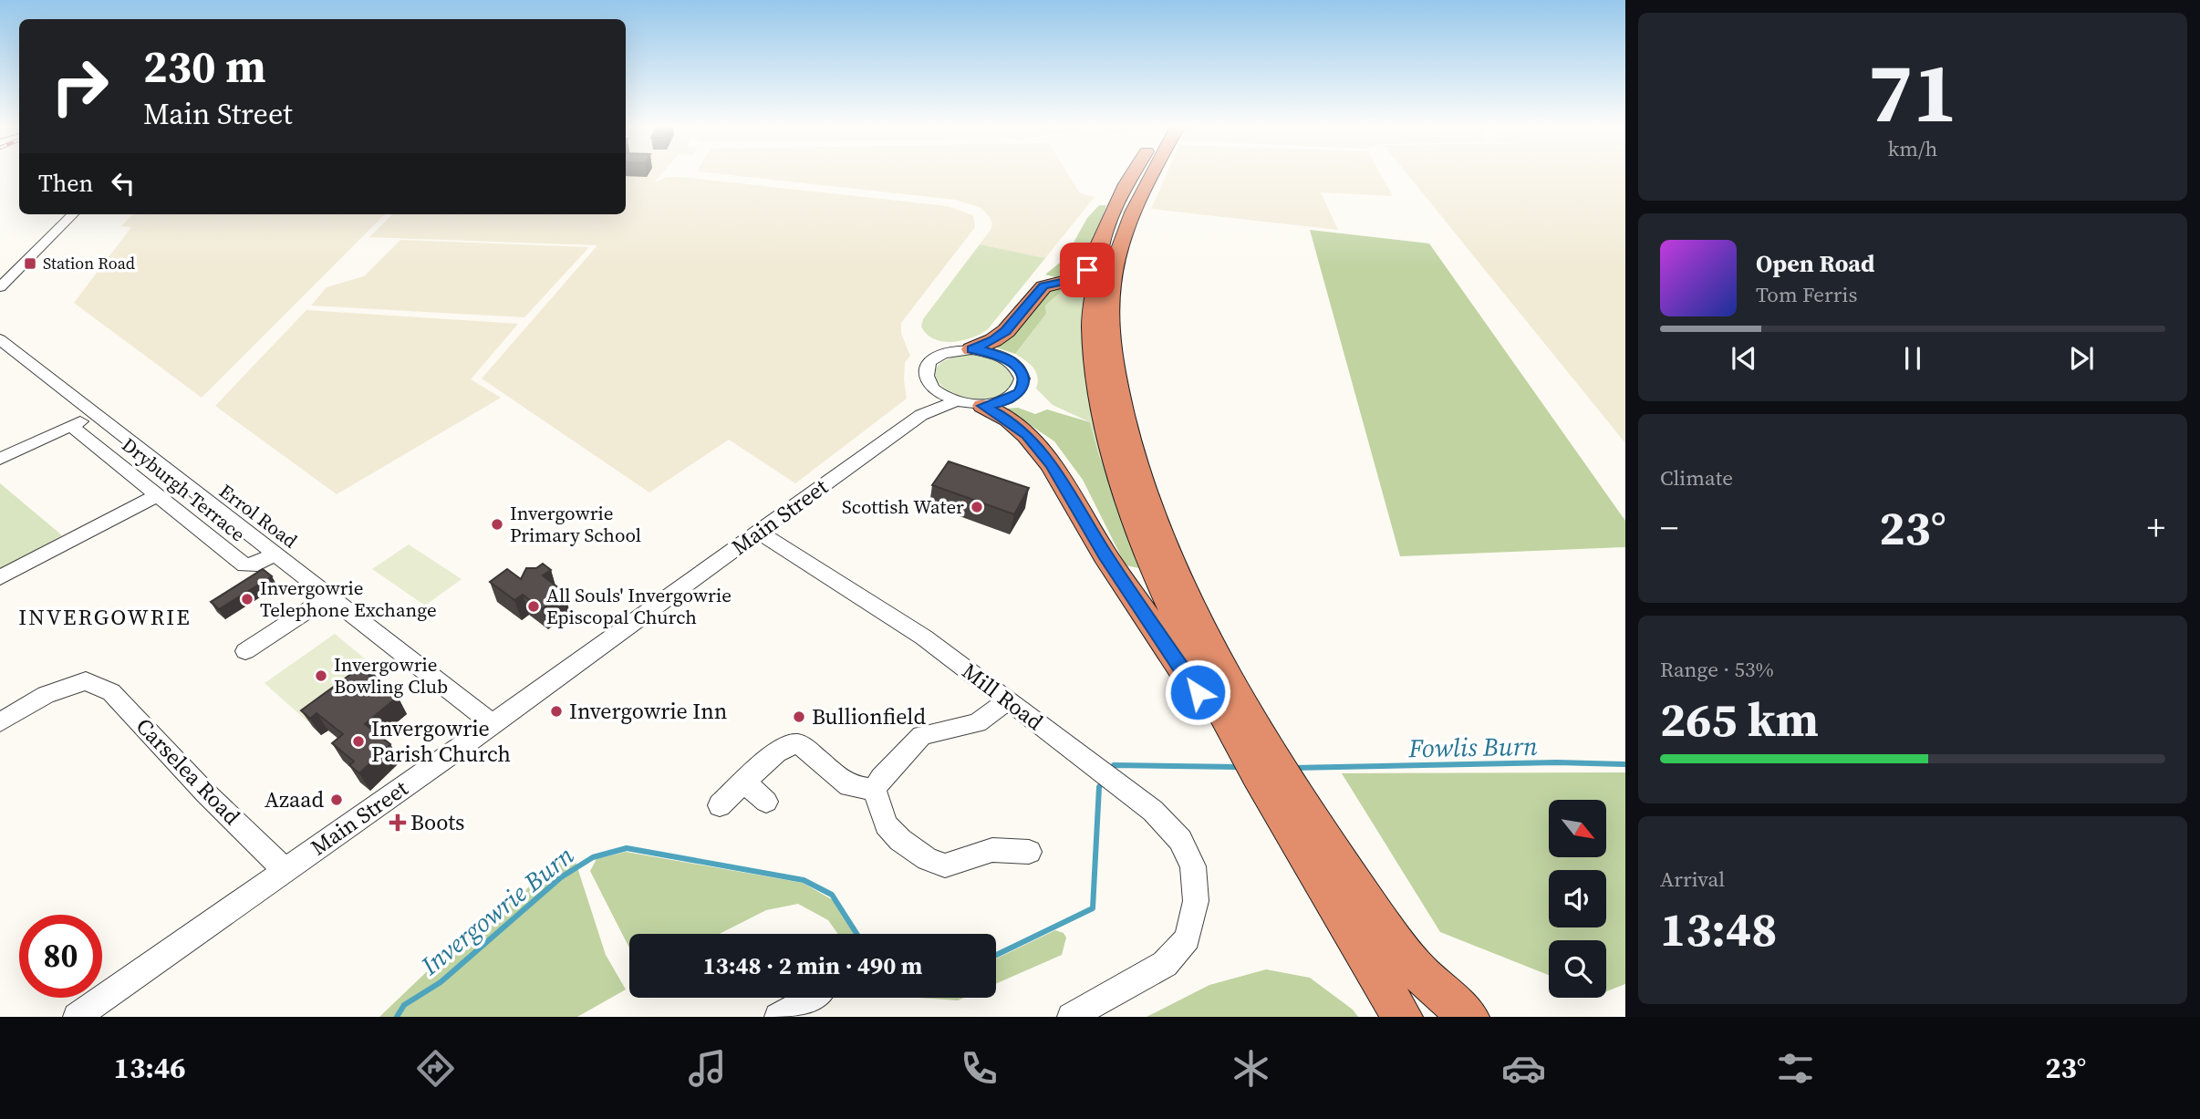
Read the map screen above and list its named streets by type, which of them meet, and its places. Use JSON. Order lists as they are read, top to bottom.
{
  "streets": {
    "street": [
      "Dryburgh Terrace",
      "Errol Road",
      "Main Street",
      "Mill Road",
      "Carselea Road"
    ]
  },
  "crossings": [
    ["Dryburgh Terrace", "Errol Road"],
    ["Errol Road", "Main Street"],
    ["Main Street", "Mill Road"],
    ["Main Street", "Carselea Road"]
  ],
  "districts": ["INVERGOWRIE"],
  "water": ["Fowlis Burn", "Invergowrie Burn"],
  "places": {
    "transit": ["Station Road"],
    "other": [
      "Scottish Water",
      "Invergowrie Primary School",
      "Invergowrie Telephone Exchange",
      "All Souls' Invergowrie Episcopal Church",
      "Invergowrie Bowling Club",
      "Invergowrie Inn",
      "Bullionfield",
      "Invergowrie Parish Church",
      "Azaad"
    ],
    "health": ["Boots"]
  },
  "north": "bottom right",
  "page": {
    "tile": [
      ["71", "km/h"],
      "Climate",
      ["Range · 53%", "265 km"],
      ["Arrival", "13:48"]
    ],
    "turn": ["230 m", "Main Street"],
    "then": "Then",
    "song": ["Open Road", "Tom Ferris"],
    "heat": ["−", "23°", "+"],
    "limit": "80",
    "trip": "13:48 · 2 min · 490 m",
    "tabs": ["13:46", "23°"]
  }
}
